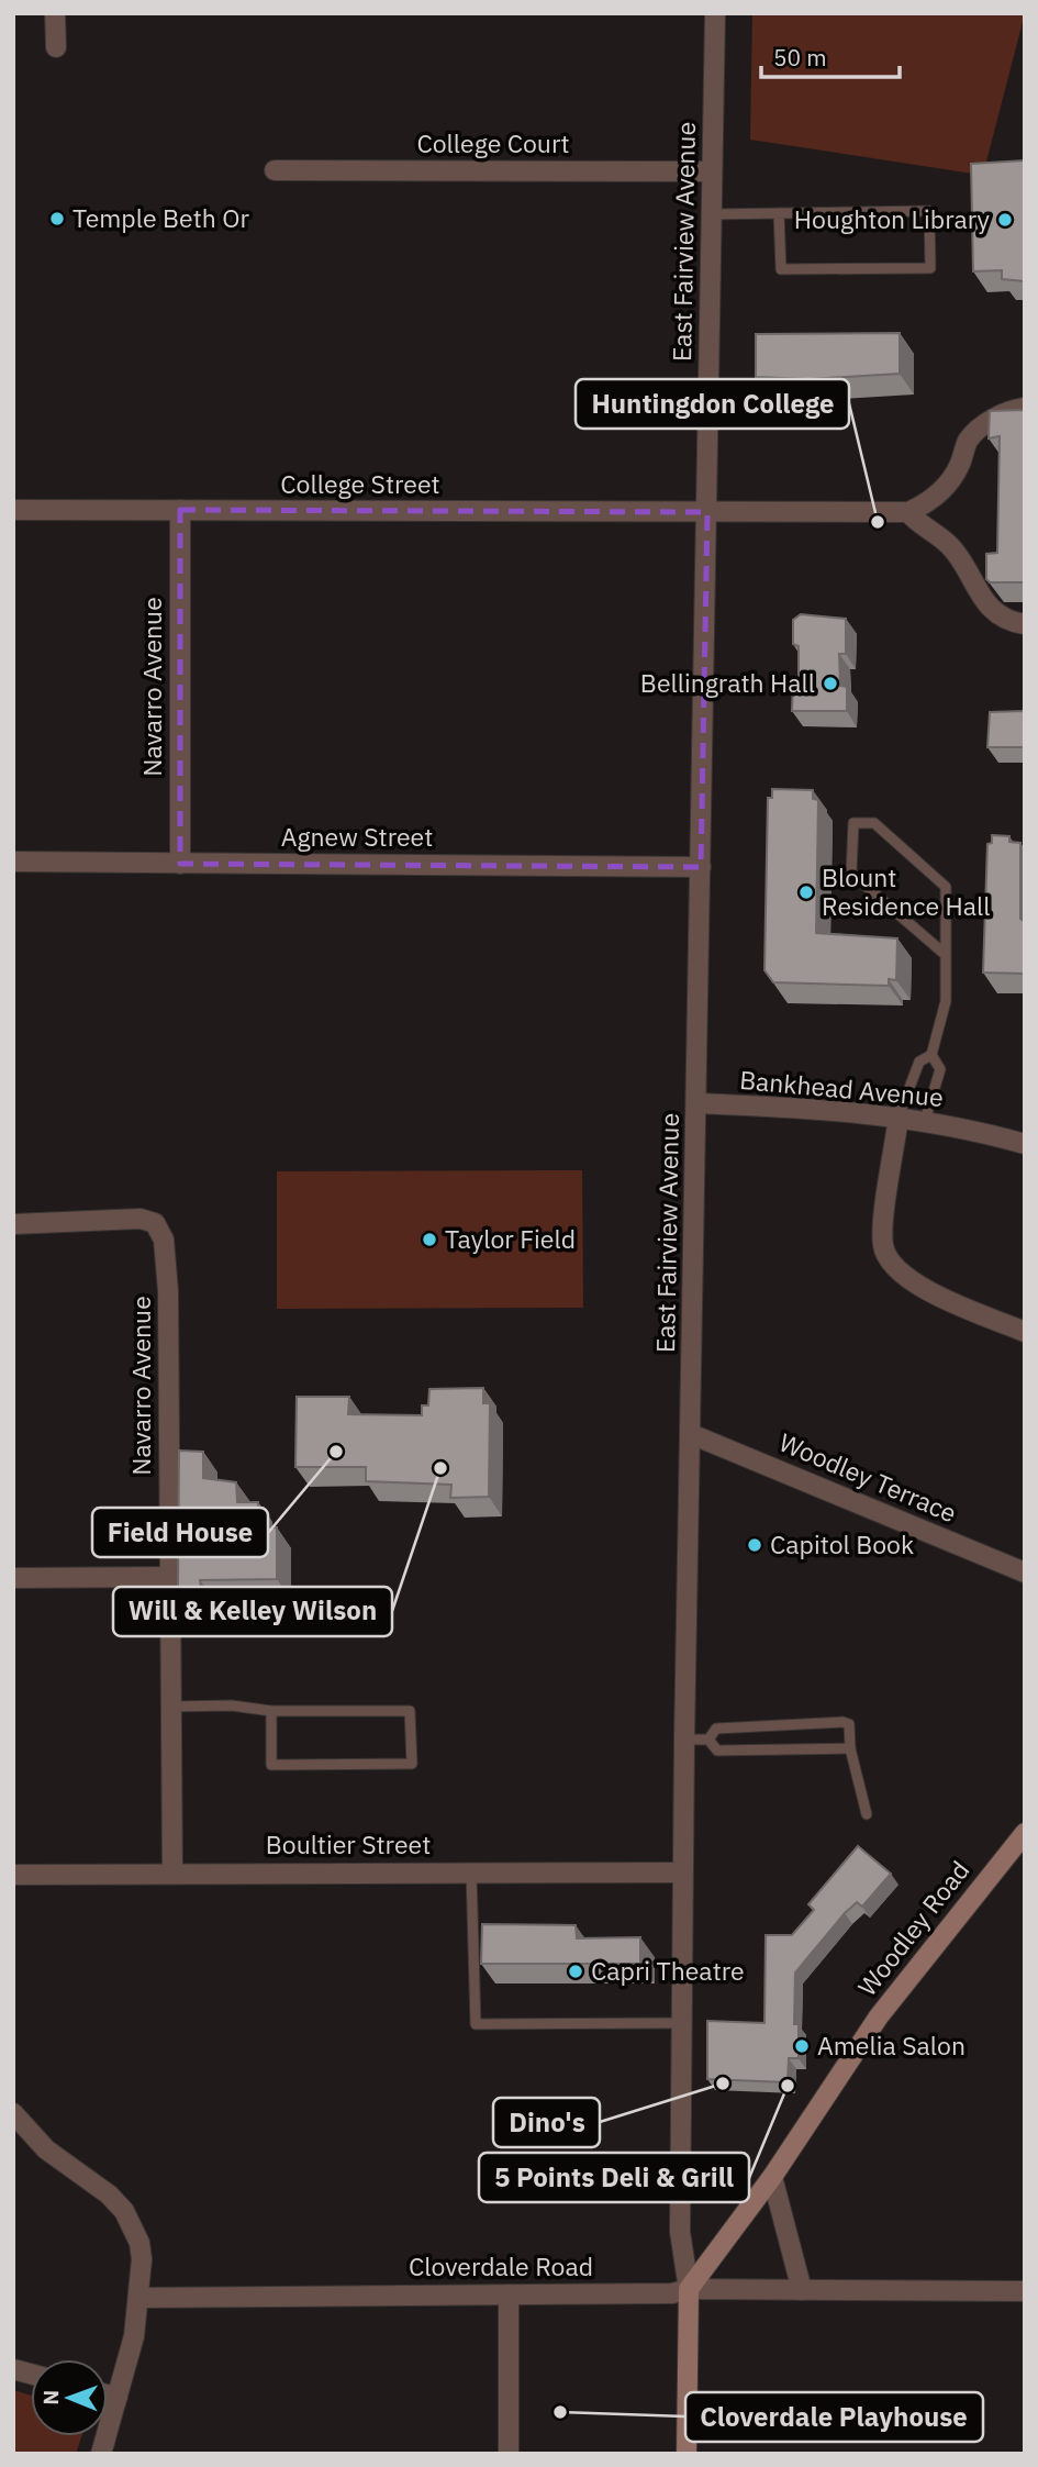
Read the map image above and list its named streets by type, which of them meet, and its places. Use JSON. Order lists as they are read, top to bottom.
{
  "streets": {
    "main road": ["East Fairview Avenue", "Woodley Road"],
    "street": [
      "College Court",
      "College Street",
      "Navarro Avenue",
      "Agnew Street",
      "Bankhead Avenue",
      "Woodley Terrace",
      "Boultier Street",
      "Cloverdale Road"
    ]
  },
  "crossings": [
    ["College Court", "East Fairview Avenue"],
    ["East Fairview Avenue", "College Street"],
    ["East Fairview Avenue", "Agnew Street"],
    ["East Fairview Avenue", "Bankhead Avenue"],
    ["East Fairview Avenue", "Woodley Terrace"],
    ["East Fairview Avenue", "Boultier Street"],
    ["East Fairview Avenue", "Woodley Road"],
    ["East Fairview Avenue", "Cloverdale Road"],
    ["College Street", "Navarro Avenue"],
    ["Navarro Avenue", "Agnew Street"],
    ["Navarro Avenue", "Boultier Street"],
    ["Woodley Road", "Cloverdale Road"]
  ],
  "places": [
    "Temple Beth Or",
    "Houghton Library",
    "Huntingdon College",
    "Bellingrath Hall",
    "Blount Residence Hall",
    "Taylor Field",
    "Field House",
    "Will & Kelley Wilson",
    "Capitol Book",
    "Capri Theatre",
    "Amelia Salon",
    "Dino's",
    "5 Points Deli & Grill",
    "Cloverdale Playhouse"
  ],
  "scale_bar": "50 m",
  "north": "left"
}
